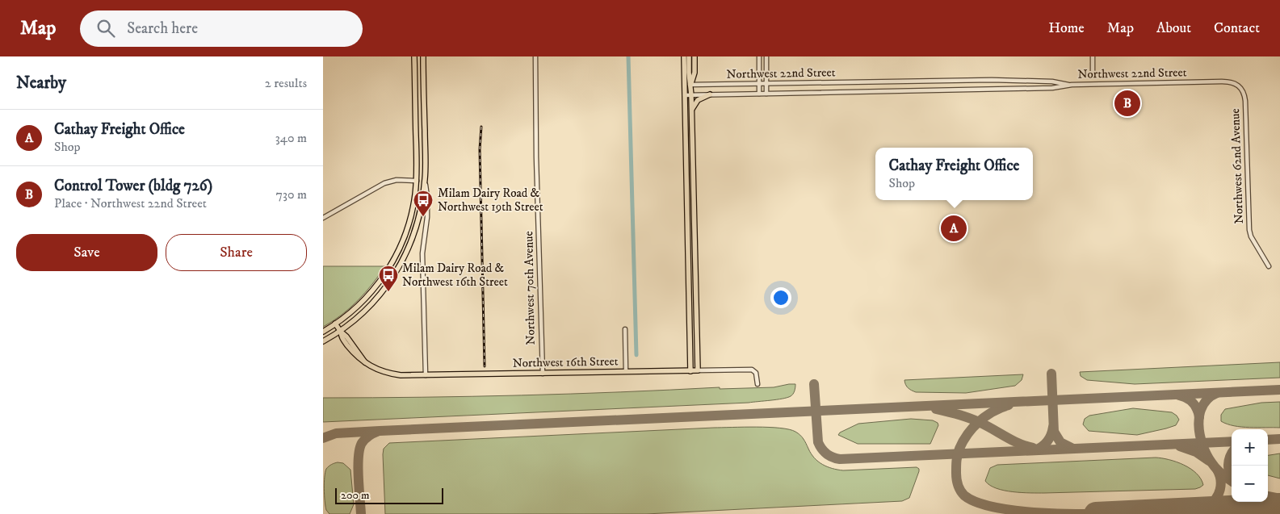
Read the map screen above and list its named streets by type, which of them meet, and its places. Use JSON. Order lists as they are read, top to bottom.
{
  "streets": {
    "main road": ["Northwest 16th Street"],
    "street": ["Northwest 22nd Street", "Northwest 62nd Avenue", "Northwest 70th Avenue"]
  },
  "crossings": [
    ["Northwest 22nd Street", "Northwest 62nd Avenue"],
    ["Northwest 70th Avenue", "Northwest 16th Street"]
  ],
  "places": {
    "bus stop": ["Milam Dairy Road & Northwest 19th Street", "Milam Dairy Road & Northwest 16th Street"]
  },
  "scale_bar": "200 m",
  "page": {
    "header": "Map",
    "search": "Search here",
    "nav": [
      "Home",
      "Map",
      "About",
      "Contact"
    ],
    "heading": ["Nearby", "2 results"],
    "pins": ["B", "A"],
    "list": [
      {
        "mark": "A",
        "name": "Cathay Freight Office",
        "note": "Shop",
        "value": "340 m"
      },
      {
        "mark": "B",
        "name": "Control Tower (bldg 726)",
        "note": "Place · Northwest 22nd Street",
        "value": "730 m"
      }
    ],
    "popup": ["Cathay Freight Office", "Shop"],
    "buttons": ["Save", "Share"],
    "map_buttons": ["+", "−"],
    "scale": "200 m"
  }
}
